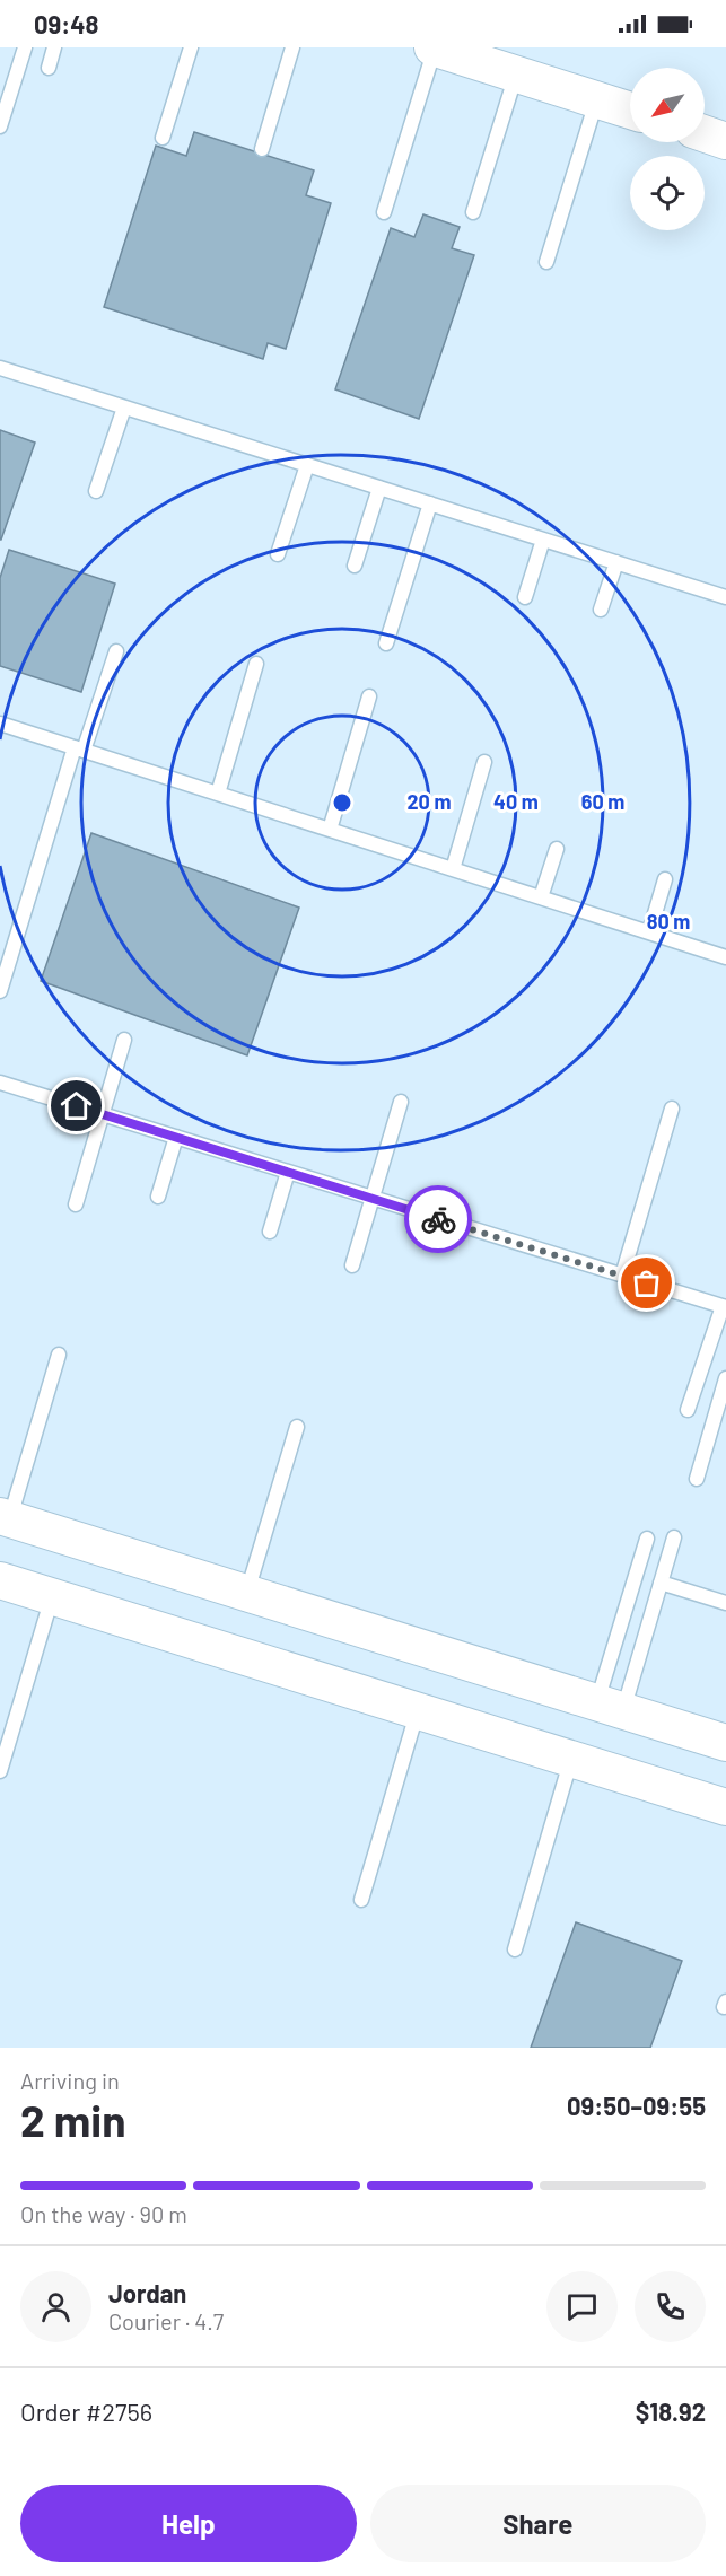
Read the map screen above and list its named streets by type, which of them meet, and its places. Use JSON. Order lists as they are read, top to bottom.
{
  "north": "bottom left",
  "page": {
    "status": "09:48",
    "heading": ["2 min", "Arriving in", "09:50–09:55"],
    "panel": [
      "Jordan",
      "Courier · 4.7",
      "Order #2756",
      "$18.92"
    ],
    "bar": "On the way · 90 m",
    "buttons": ["Help", "Share"]
  },
  "rings": [
    "20 m",
    "40 m",
    "60 m",
    "80 m"
  ]
}
